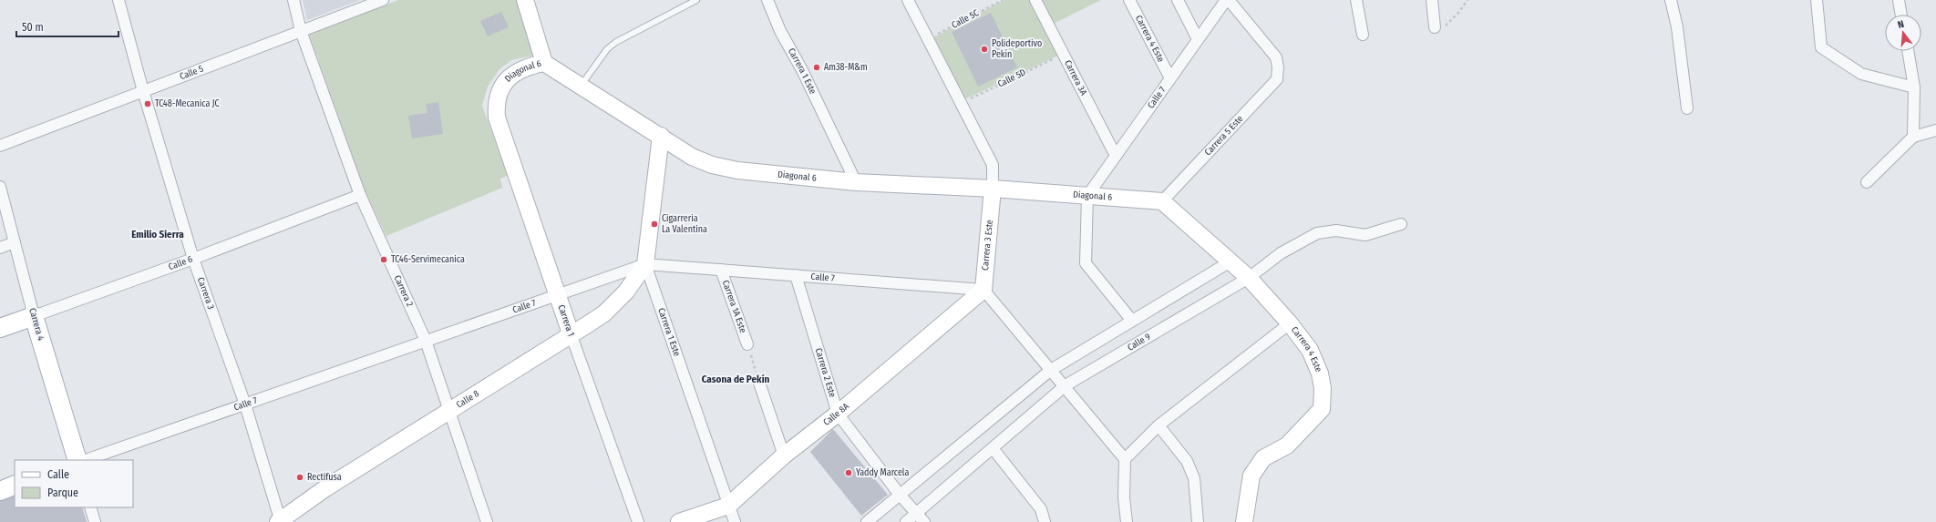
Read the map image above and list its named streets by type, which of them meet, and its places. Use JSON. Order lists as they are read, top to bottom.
{
  "streets": {
    "main road": [
      "Carrera 4 Este",
      "Carrera 1 Este",
      "Diagonal 6",
      "Carrera 3 Este",
      "Calle 6",
      "Carrera 1",
      "Carrera 4",
      "Calle 8",
      "Calle 8A"
    ],
    "street": [
      "Calle 5",
      "Carrera 3A",
      "Calle 7",
      "Carrera 5 Este",
      "Carrera 2",
      "Carrera 3",
      "Carrera 1A Este",
      "Calle 9",
      "Carrera 2 Este"
    ],
    "path": ["Calle 5C", "Calle 5D"]
  },
  "crossings": [
    ["Calle 5C", "Carrera 3 Este"],
    ["Carrera 4 Este", "Diagonal 6"],
    ["Carrera 4 Este", "Calle 7"],
    ["Carrera 4 Este", "Carrera 5 Este"],
    ["Carrera 4 Este", "Calle 9"],
    ["Carrera 1 Este", "Diagonal 6"],
    ["Carrera 1 Este", "Calle 7"],
    ["Carrera 1 Este", "Calle 8"],
    ["Carrera 1 Este", "Calle 8A"],
    ["Calle 5", "Carrera 2"],
    ["Calle 5", "Carrera 3"],
    ["Diagonal 6", "Calle 7"],
    ["Diagonal 6", "Carrera 5 Este"],
    ["Diagonal 6", "Carrera 3 Este"],
    ["Diagonal 6", "Carrera 1"],
    ["Calle 5D", "Carrera 3A"],
    ["Calle 5D", "Carrera 3 Este"],
    ["Carrera 3A", "Calle 7"],
    ["Calle 7", "Carrera 3 Este"],
    ["Calle 7", "Carrera 2"],
    ["Calle 7", "Carrera 3"],
    ["Calle 7", "Carrera 1A Este"],
    ["Calle 7", "Carrera 1"],
    ["Calle 7", "Carrera 2 Este"],
    ["Calle 7", "Calle 8"],
    ["Calle 7", "Calle 8A"],
    ["Carrera 3 Este", "Calle 8A"],
    ["Calle 6", "Carrera 2"],
    ["Calle 6", "Carrera 3"],
    ["Calle 6", "Carrera 4"],
    ["Carrera 2", "Calle 8"],
    ["Carrera 3", "Calle 8"],
    ["Carrera 1", "Calle 8"],
    ["Calle 9", "Carrera 2 Este"],
    ["Carrera 2 Este", "Calle 8A"]
  ],
  "districts": ["Emilio Sierra", "Casona de Pekín"],
  "places": [
    "Polideportivo Pekín",
    "Am38-M&m",
    "TC48-Mecanica JC",
    "Cigarreria La Valentina",
    "TC46-Servimecanica",
    "Yaddy Marcela",
    "Rectifusa"
  ],
  "legend": ["Calle", "Parque"],
  "scale_bar": "50 m",
  "north": "top"
}
